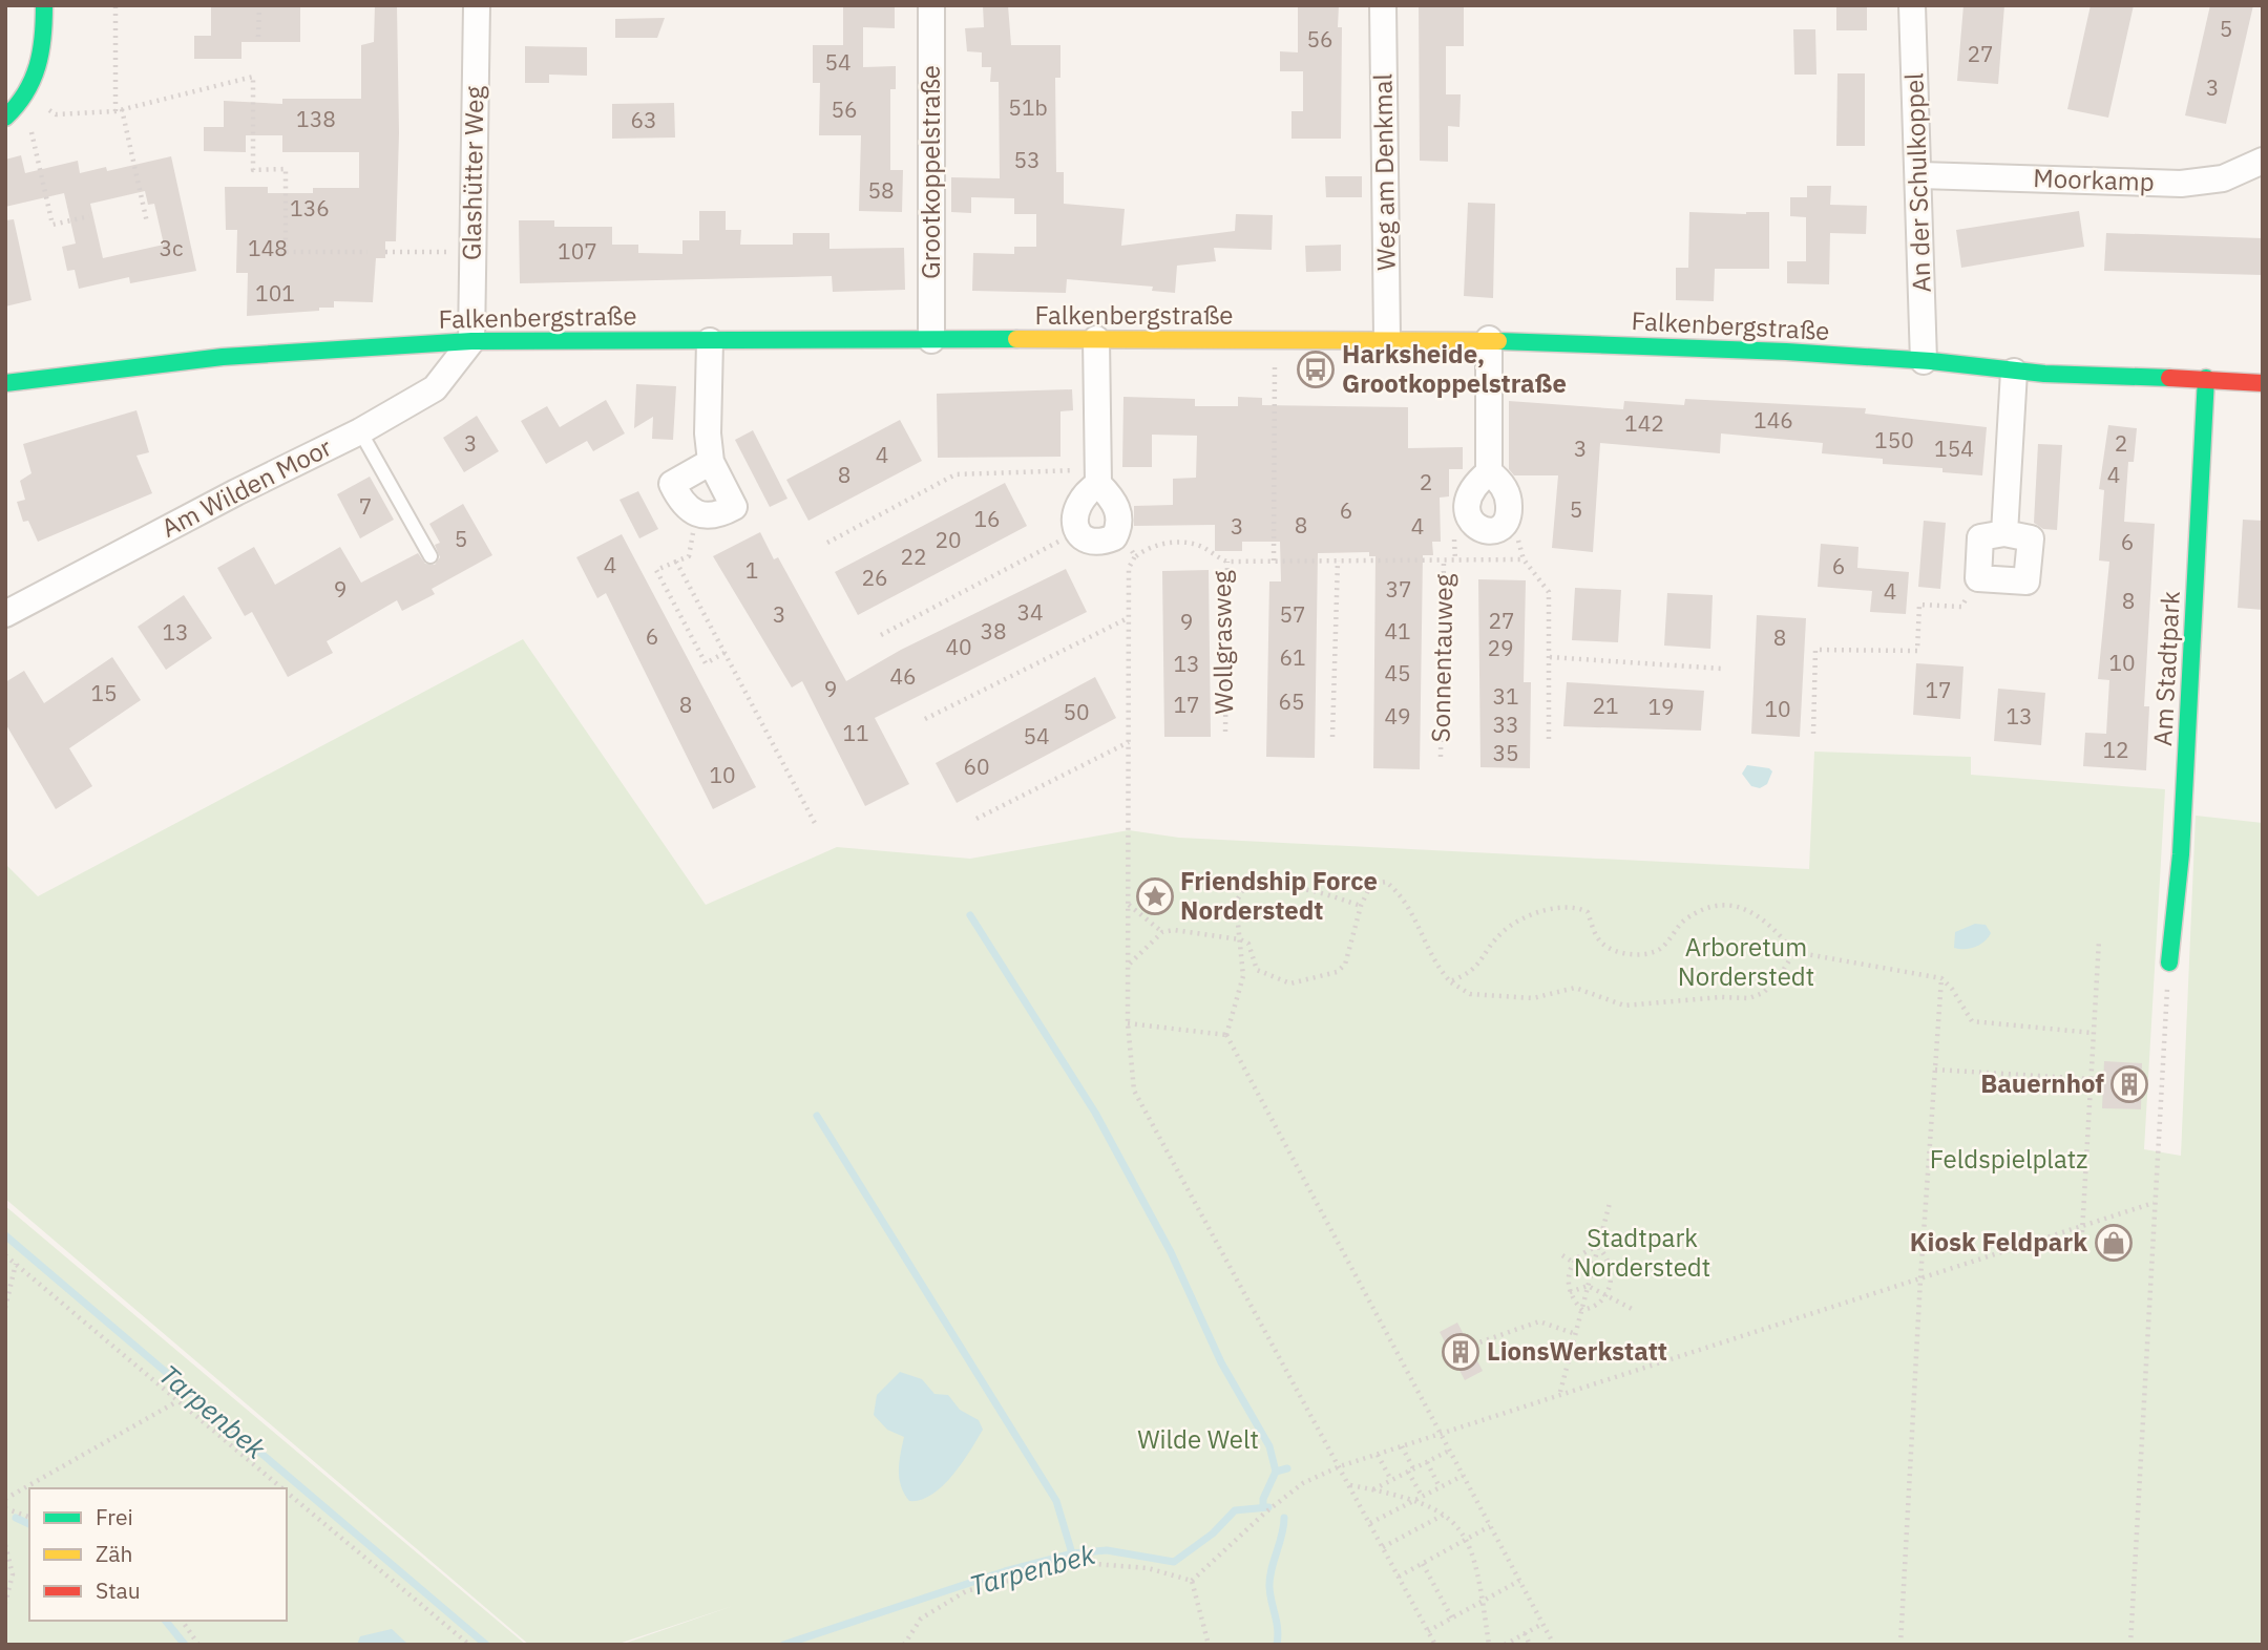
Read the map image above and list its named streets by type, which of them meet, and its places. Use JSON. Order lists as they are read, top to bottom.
{
  "streets": {
    "street": [
      "Grootkoppelstraße",
      "Weg am Denkmal",
      "Glashütter Weg",
      "Moorkamp",
      "An der Schulkoppel",
      "Falkenbergstraße",
      "Am Wilden Moor",
      "Am Stadtpark"
    ],
    "path": ["Wollgrasweg", "Sonnentauweg"]
  },
  "crossings": [
    ["Grootkoppelstraße", "Falkenbergstraße"],
    ["Weg am Denkmal", "Falkenbergstraße"],
    ["Glashütter Weg", "Falkenbergstraße"],
    ["Glashütter Weg", "Am Wilden Moor"],
    ["Moorkamp", "An der Schulkoppel"],
    ["An der Schulkoppel", "Falkenbergstraße"],
    ["Falkenbergstraße", "Am Wilden Moor"],
    ["Falkenbergstraße", "Am Stadtpark"],
    ["Wollgrasweg", "Sonnentauweg"]
  ],
  "water": ["Tarpenbek"],
  "parks": [
    "Arboretum Norderstedt",
    "Feldspielplatz",
    "Stadtpark Norderstedt",
    "Wilde Welt"
  ],
  "places": {
    "bus stop": ["Harksheide, Grootkoppelstraße"],
    "place": ["Friendship Force Norderstedt"],
    "building": ["Bauernhof", "LionsWerkstatt"],
    "shop": ["Kiosk Feldpark"]
  },
  "house_numbers": [
    "5",
    "56",
    "27",
    "54",
    "3",
    "51b",
    "56",
    "138",
    "63",
    "53",
    "58",
    "136",
    "3c",
    "148",
    "107",
    "101",
    "146",
    "142",
    "150",
    "3",
    "2",
    "3",
    "154",
    "4",
    "8",
    "4",
    "2",
    "7",
    "5",
    "6",
    "16",
    "8",
    "3",
    "4",
    "5",
    "20",
    "6",
    "22",
    "4",
    "6",
    "1",
    "26",
    "9",
    "37",
    "4",
    "8",
    "34",
    "3",
    "57",
    "27",
    "9",
    "38",
    "41",
    "13",
    "6",
    "8",
    "40",
    "29",
    "61",
    "10",
    "13",
    "45",
    "46",
    "9",
    "17",
    "15",
    "31",
    "65",
    "8",
    "17",
    "21",
    "19",
    "10",
    "50",
    "49",
    "13",
    "33",
    "11",
    "54",
    "12",
    "35",
    "60",
    "10"
  ],
  "legend": ["Frei", "Zäh", "Stau"]
}
